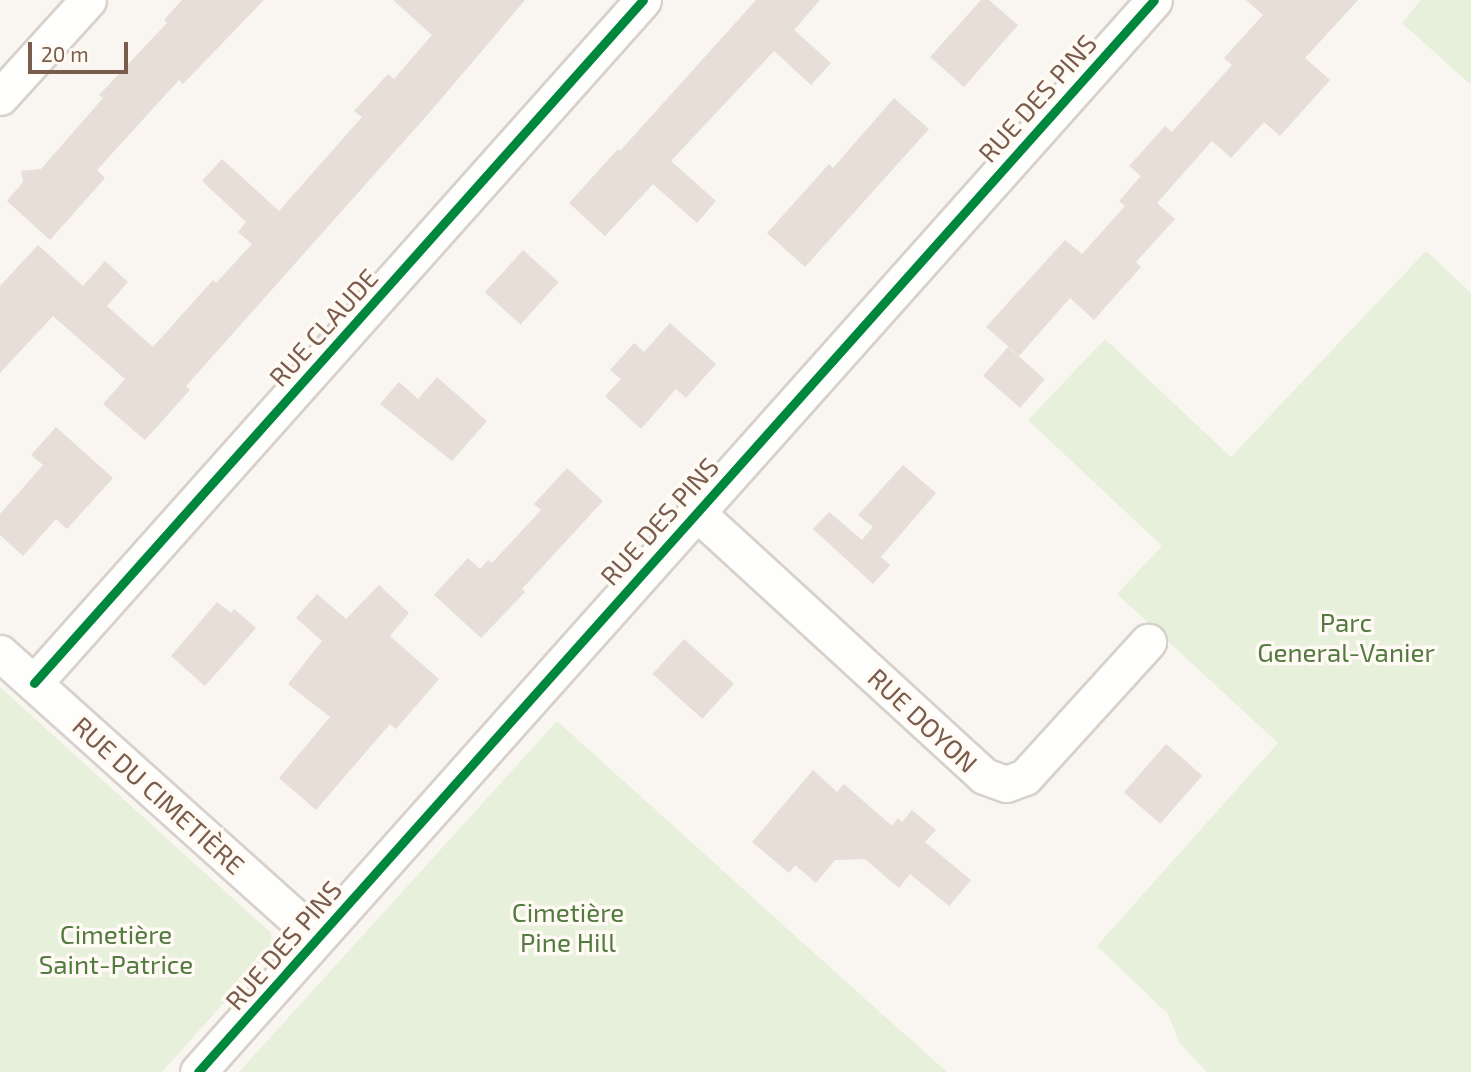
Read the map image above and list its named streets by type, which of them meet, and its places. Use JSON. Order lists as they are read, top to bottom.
{
  "streets": {
    "street": [
      "RUE DES PINS",
      "RUE CLAUDE",
      "RUE DOYON",
      "RUE DU CIMETIÈRE"
    ]
  },
  "crossings": [
    ["RUE DES PINS", "RUE DOYON"],
    ["RUE DES PINS", "RUE DU CIMETIÈRE"],
    ["RUE CLAUDE", "RUE DU CIMETIÈRE"]
  ],
  "parks": ["Parc General-Vanier", "Cimetière Pine Hill", "Cimetière Saint-Patrice"],
  "scale_bar": "20 m"
}
